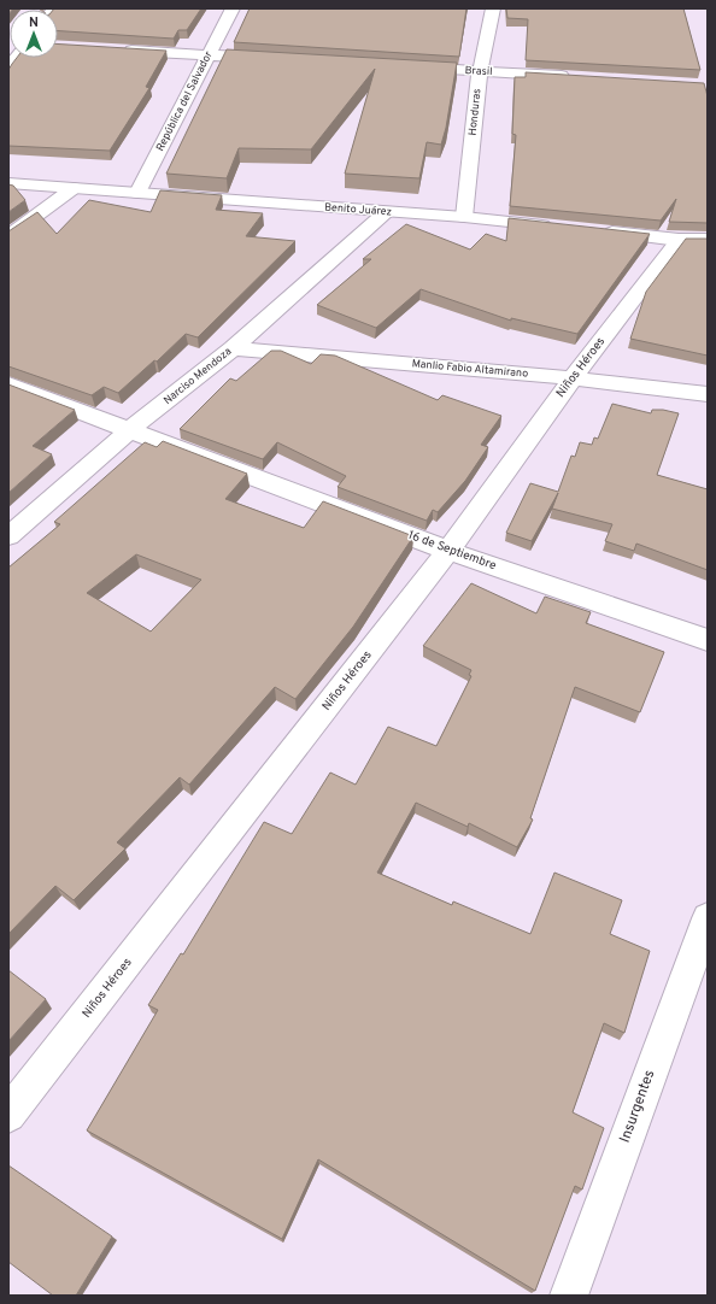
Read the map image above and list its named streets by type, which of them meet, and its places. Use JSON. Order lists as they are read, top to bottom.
{
  "streets": {
    "street": [
      "Brasil",
      "República del Salvador",
      "Honduras",
      "Benito Juárez",
      "Niños Héroes",
      "Manlio Fabio Altamirano",
      "Narciso Mendoza",
      "16 de Septiembre",
      "Insurgentes"
    ]
  },
  "crossings": [
    ["Brasil", "Honduras"],
    ["República del Salvador", "Benito Juárez"],
    ["Honduras", "Benito Juárez"],
    ["Benito Juárez", "Narciso Mendoza"],
    ["Niños Héroes", "Manlio Fabio Altamirano"],
    ["Niños Héroes", "16 de Septiembre"],
    ["Manlio Fabio Altamirano", "Narciso Mendoza"],
    ["Narciso Mendoza", "16 de Septiembre"]
  ],
  "north": "top"
}
